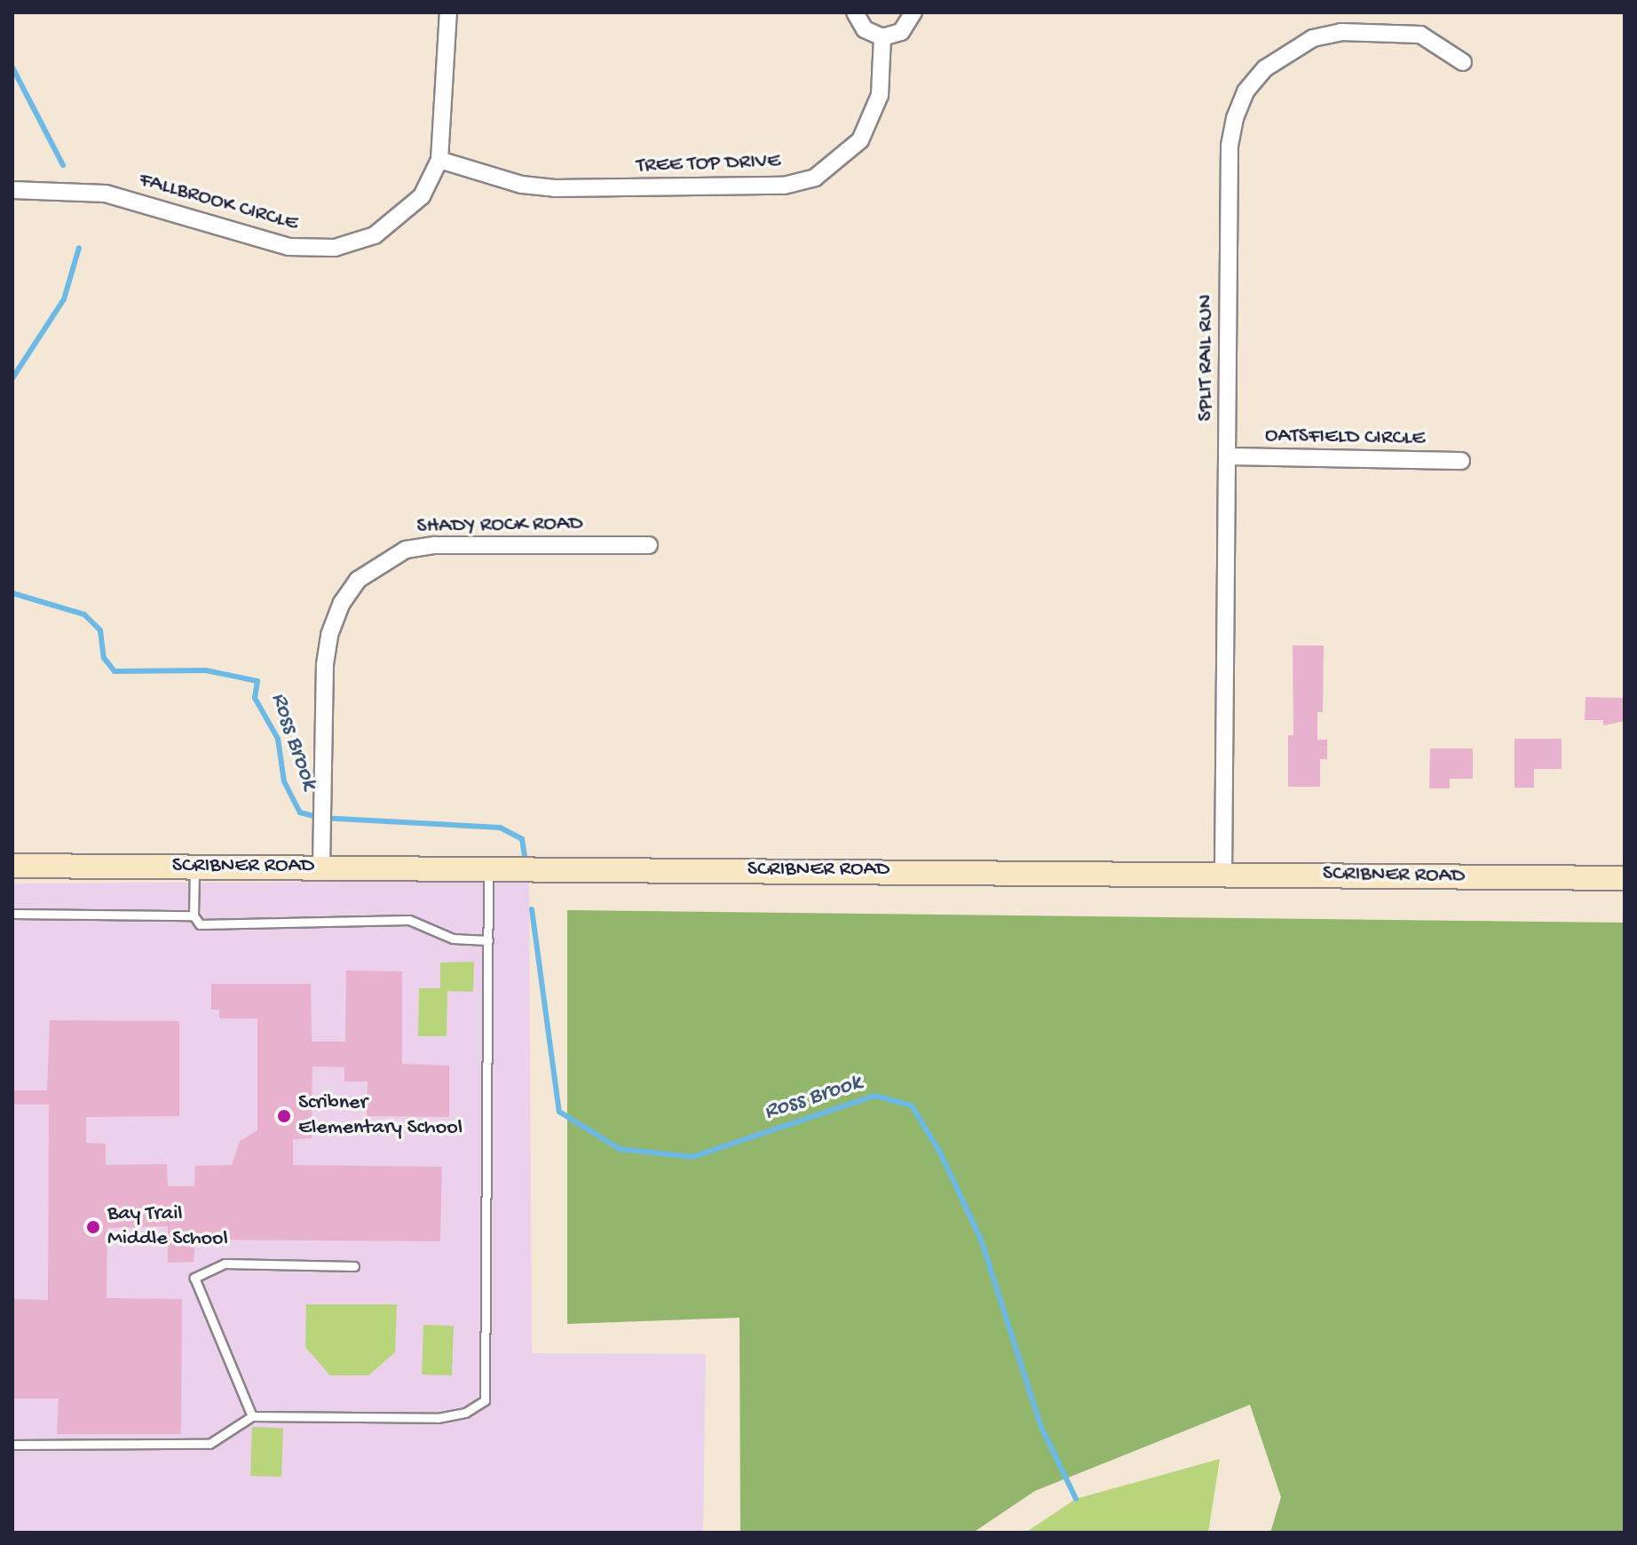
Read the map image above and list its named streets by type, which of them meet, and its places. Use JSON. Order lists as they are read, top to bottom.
{
  "streets": {
    "street": [
      "TREE TOP DRIVE",
      "FALLBROOK CIRCLE",
      "SPLIT RAIL RUN",
      "OATSFIELD CIRCLE",
      "SHADY ROCK ROAD",
      "SCRIBNER ROAD"
    ]
  },
  "crossings": [
    ["TREE TOP DRIVE", "FALLBROOK CIRCLE"],
    ["SPLIT RAIL RUN", "OATSFIELD CIRCLE"],
    ["SPLIT RAIL RUN", "SCRIBNER ROAD"],
    ["SHADY ROCK ROAD", "SCRIBNER ROAD"]
  ],
  "water": ["Ross Brook"],
  "places": ["Scribner Elementary School", "Bay Trail Middle School"]
}
